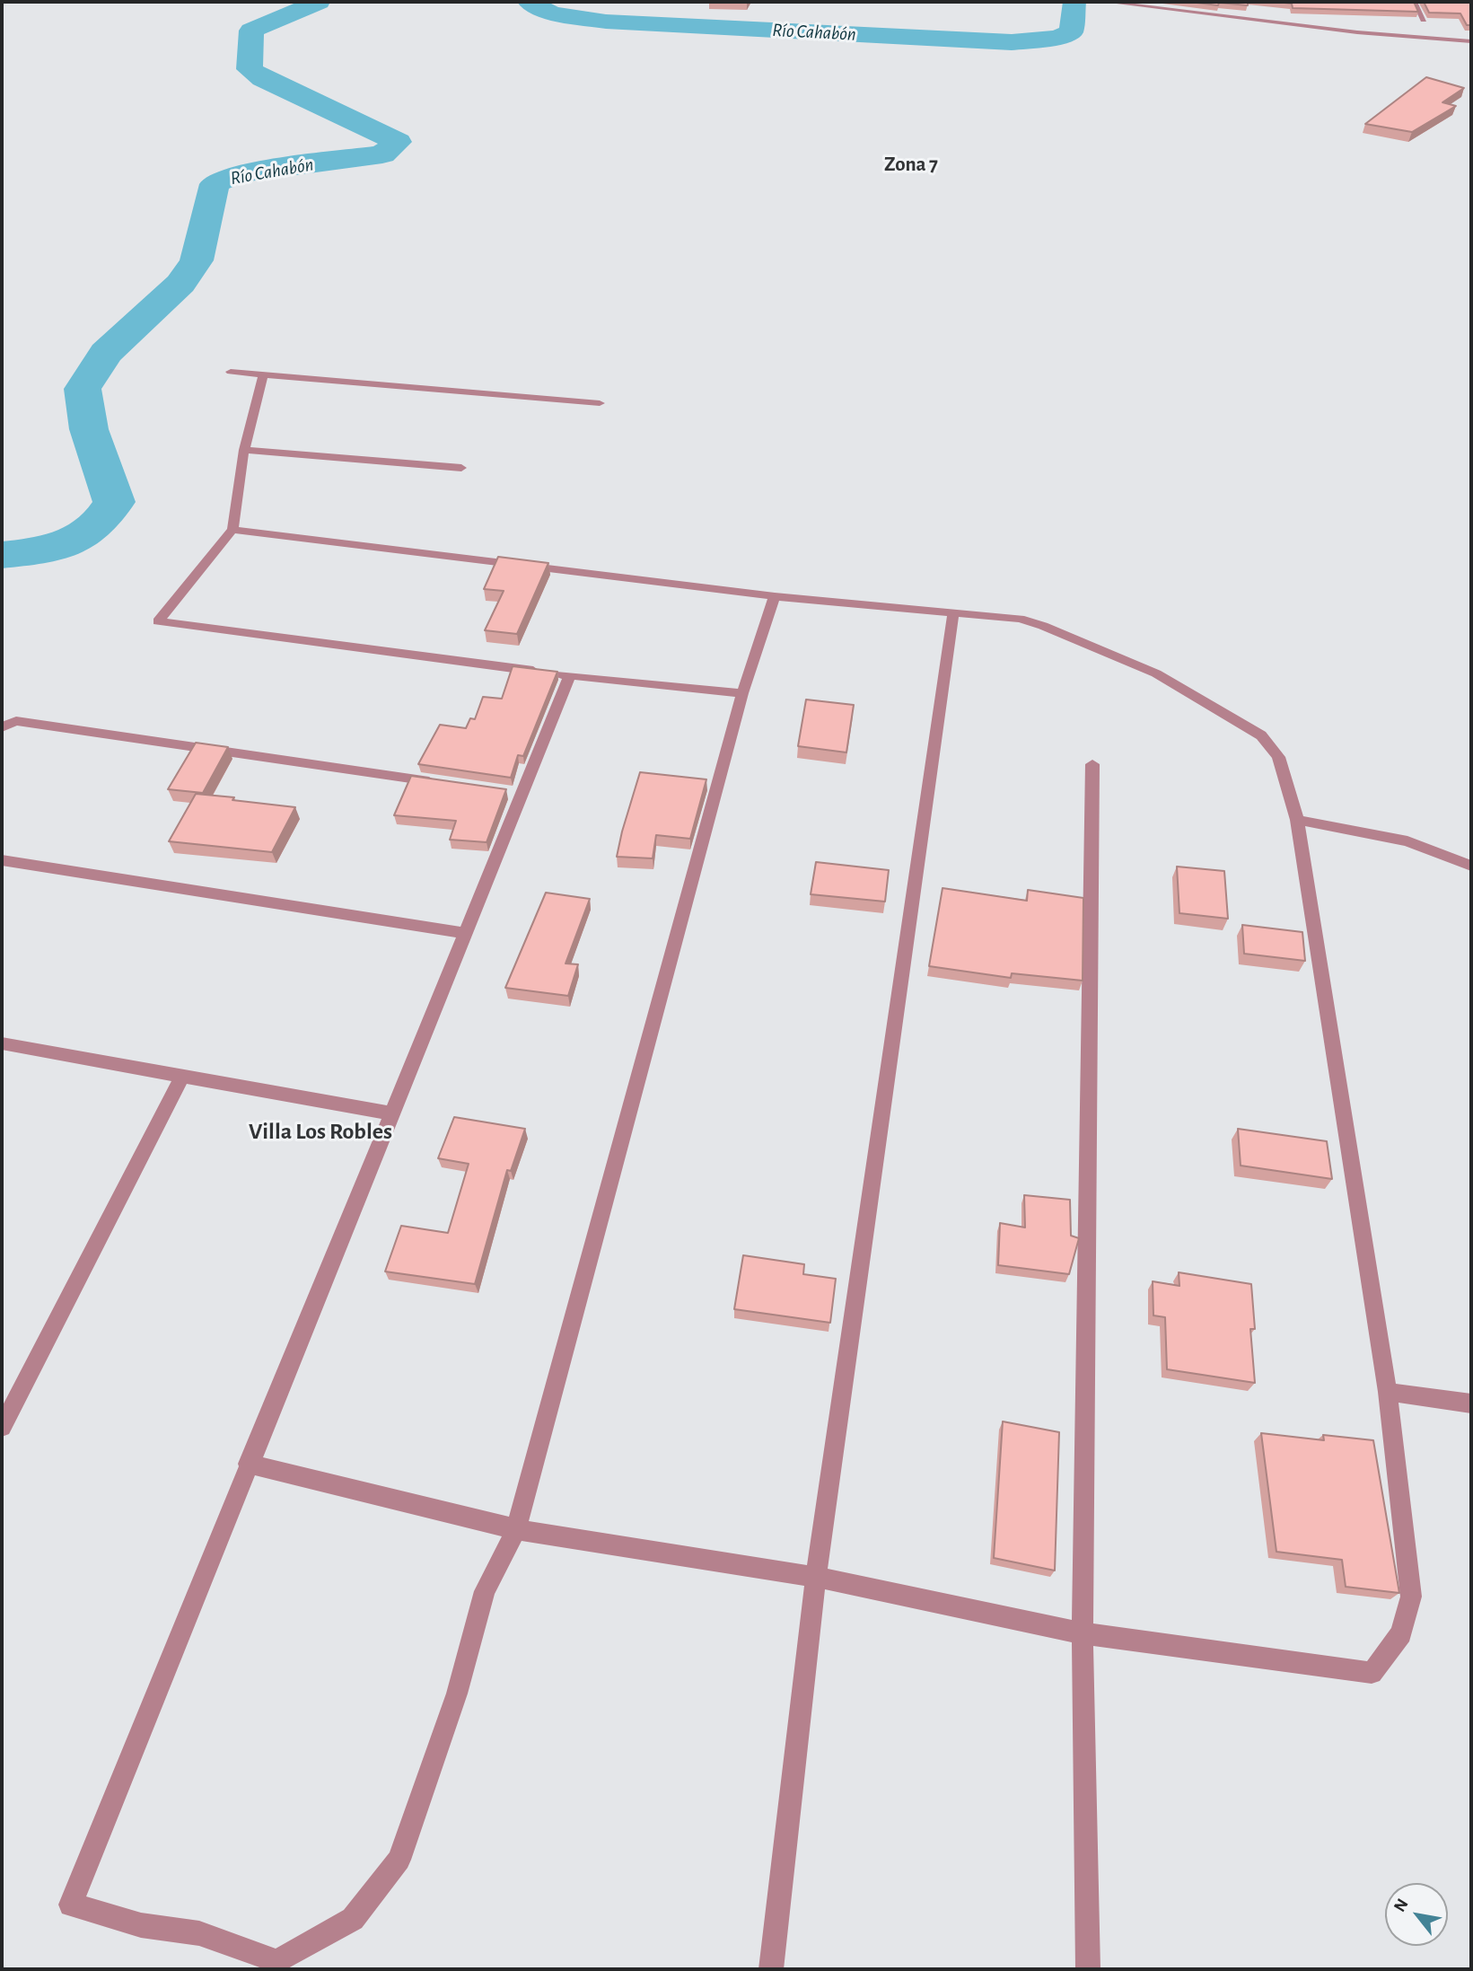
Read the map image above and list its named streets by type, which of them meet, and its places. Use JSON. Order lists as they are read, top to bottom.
{
  "districts": ["Zona 7", "Villa Los Robles"],
  "water": ["Río Cahabón"],
  "north": "top left"
}
